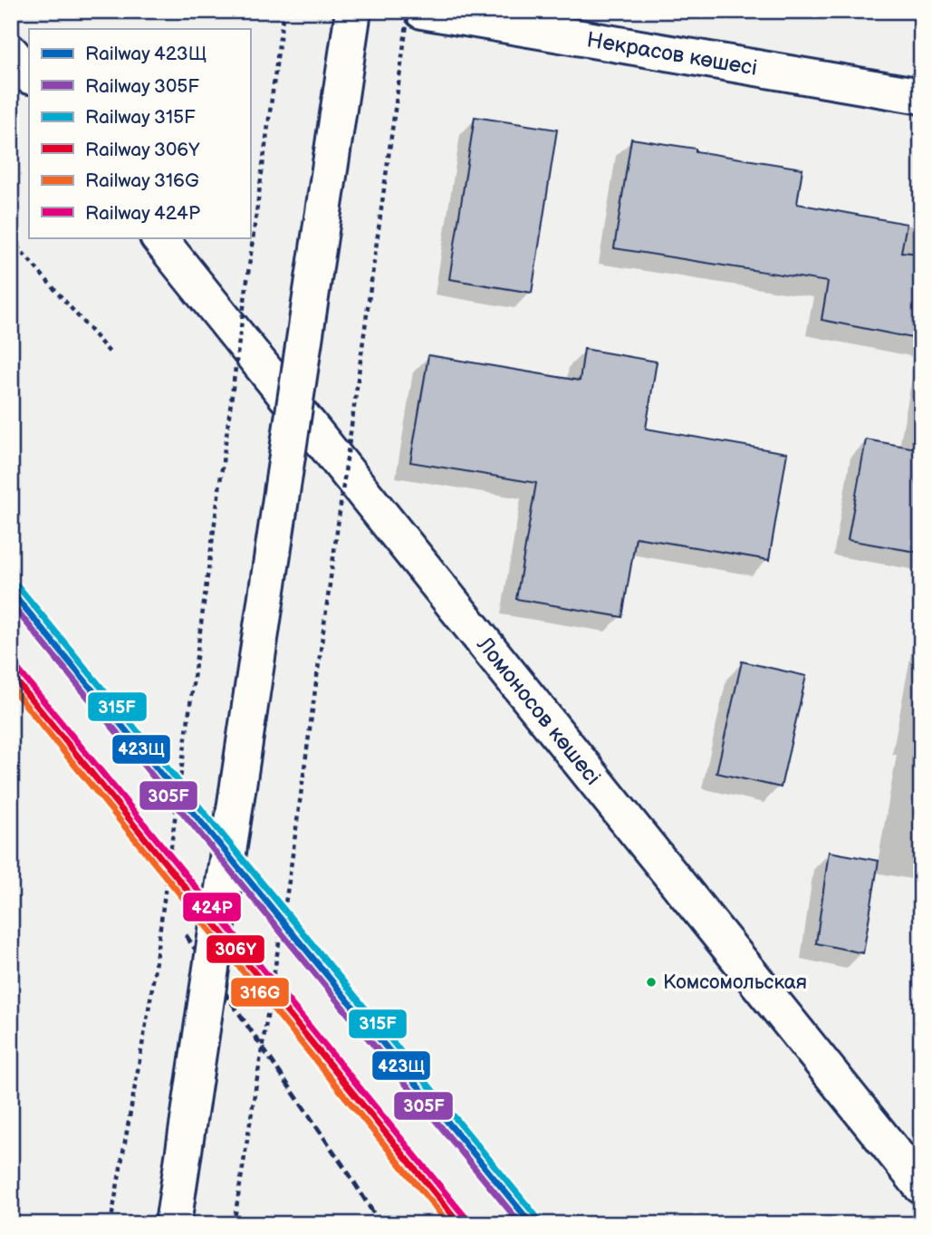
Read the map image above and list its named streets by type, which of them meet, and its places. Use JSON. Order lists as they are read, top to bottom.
{
  "streets": {
    "main road": ["Некрасов көшесі", "Ломоносов көшесі"]
  },
  "places": ["Комсомольская"],
  "lines": [
    "rail line 315F",
    "rail line 423Щ",
    "rail line 305F",
    "rail line 424Р",
    "rail line 306Y",
    "rail line 316G"
  ],
  "legend": [
    "Railway 423Щ",
    "Railway 305F",
    "Railway 315F",
    "Railway 306Y",
    "Railway 316G",
    "Railway 424Р"
  ]
}
